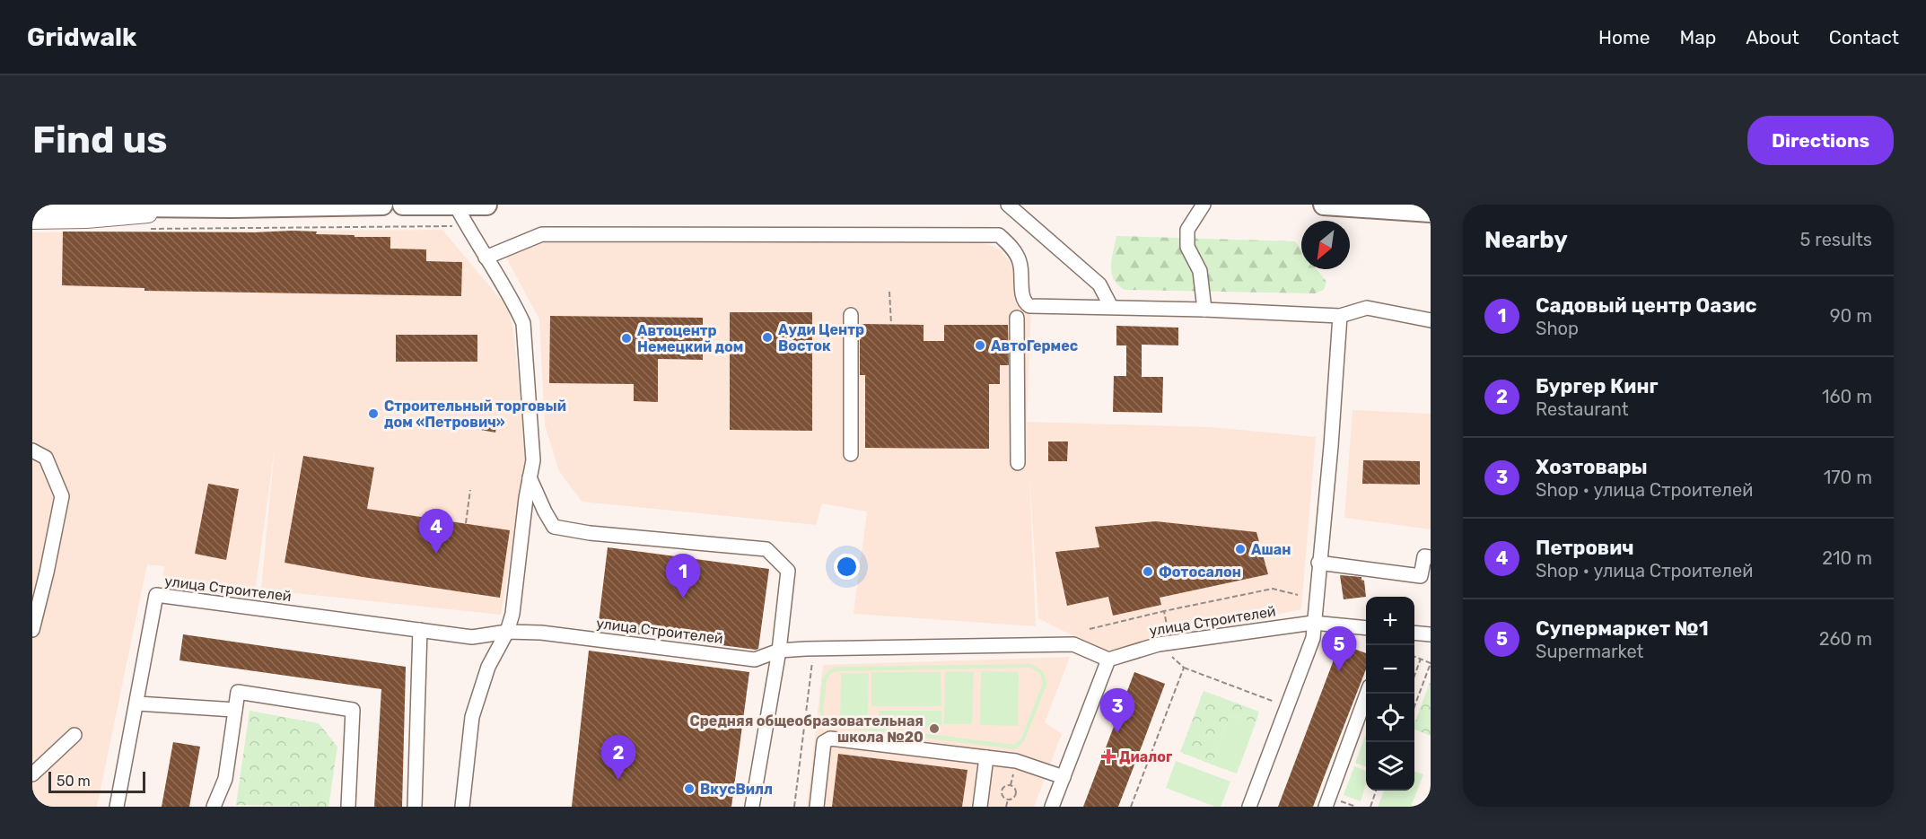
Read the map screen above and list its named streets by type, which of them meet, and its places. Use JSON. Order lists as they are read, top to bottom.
{
  "streets": {
    "street": ["улица Строителей"]
  },
  "places": {
    "other": [
      "Ауди Центр Восток",
      "Автоцентр Немецкий дом",
      "АвтоГермес",
      "Строительный торговый дом «Петрович»",
      "Ашан",
      "Фотосалон",
      "Средняя общеобразовательная школа №20",
      "ВкусВилл"
    ],
    "health": ["Диалог"]
  },
  "scale_bar": "50 m",
  "north": "bottom left",
  "page": {
    "header": "Gridwalk",
    "nav": [
      "Home",
      "Map",
      "About",
      "Contact"
    ],
    "buttons": "Directions",
    "title": "Find us",
    "heading": ["Nearby", "5 results"],
    "list": [
      {
        "mark": "1",
        "name": "Садовый центр Оазис",
        "note": "Shop",
        "value": "90 m"
      },
      {
        "mark": "2",
        "name": "Бургер Кинг",
        "note": "Restaurant",
        "value": "160 m"
      },
      {
        "mark": "3",
        "name": "Хозтовары",
        "note": "Shop · улица Строителей",
        "value": "170 m"
      },
      {
        "mark": "4",
        "name": "Петрович",
        "note": "Shop · улица Строителей",
        "value": "210 m"
      },
      {
        "mark": "5",
        "name": "Супермаркет №1",
        "note": "Supermarket",
        "value": "260 m"
      }
    ],
    "pins": [
      "4",
      "1",
      "5",
      "3",
      "2"
    ],
    "map_buttons": ["+", "−"],
    "scale": "50 m"
  }
}
